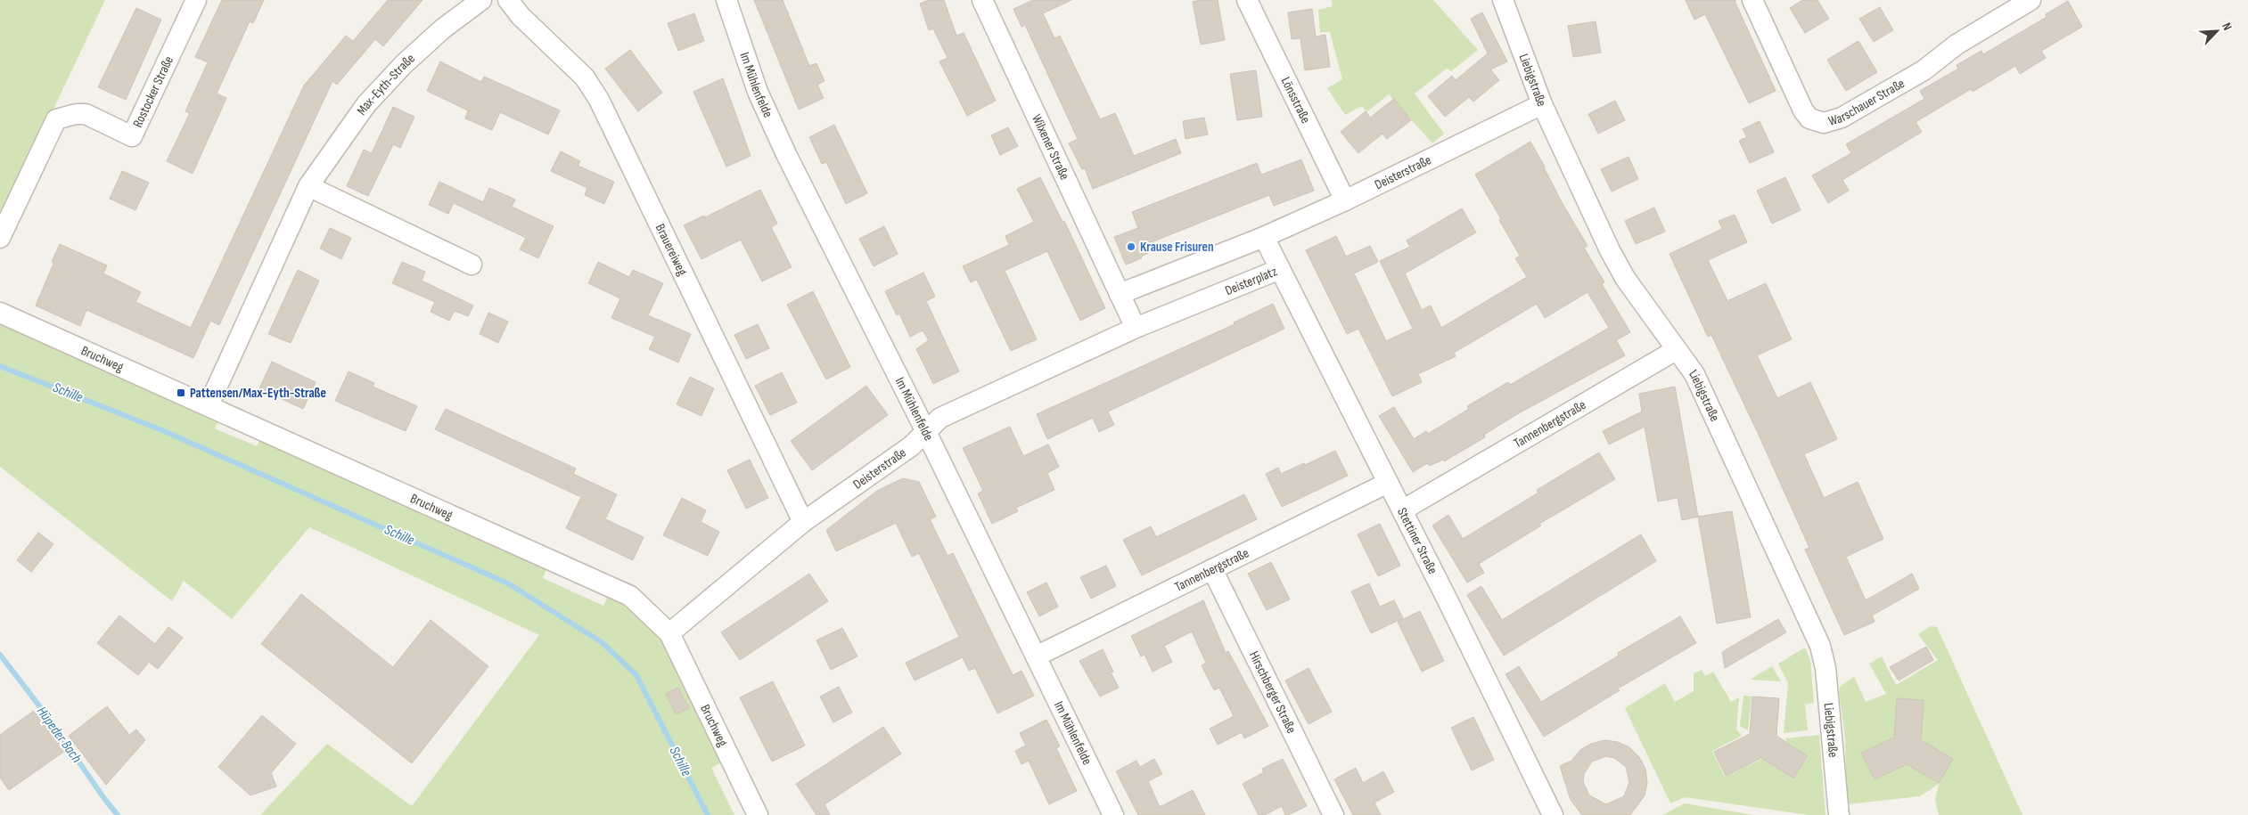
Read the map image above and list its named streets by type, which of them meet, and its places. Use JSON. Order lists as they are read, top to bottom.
{
  "streets": {
    "street": [
      "Liebigstraße",
      "Max-Eyth-Straße",
      "Im Mühlenfelde",
      "Rostocker Straße",
      "Lönsstraße",
      "Warschauer Straße",
      "Wilxener Straße",
      "Deisterstraße",
      "Brauereiweg",
      "Deisterplatz",
      "Bruchweg",
      "Tannenbergstraße",
      "Stettiner Straße",
      "Hirschberger Straße"
    ]
  },
  "crossings": [
    ["Liebigstraße", "Deisterstraße"],
    ["Liebigstraße", "Tannenbergstraße"],
    ["Max-Eyth-Straße", "Bruchweg"],
    ["Im Mühlenfelde", "Deisterstraße"],
    ["Im Mühlenfelde", "Tannenbergstraße"],
    ["Lönsstraße", "Deisterstraße"],
    ["Deisterstraße", "Brauereiweg"],
    ["Deisterstraße", "Deisterplatz"],
    ["Deisterstraße", "Bruchweg"],
    ["Deisterplatz", "Stettiner Straße"],
    ["Tannenbergstraße", "Stettiner Straße"],
    ["Tannenbergstraße", "Hirschberger Straße"]
  ],
  "water": ["Schille", "Hüpeder Bach"],
  "places": {
    "other": ["Krause Frisuren"],
    "transit": ["Pattensen/Max-Eyth-Straße"]
  },
  "north": "top right"
}
